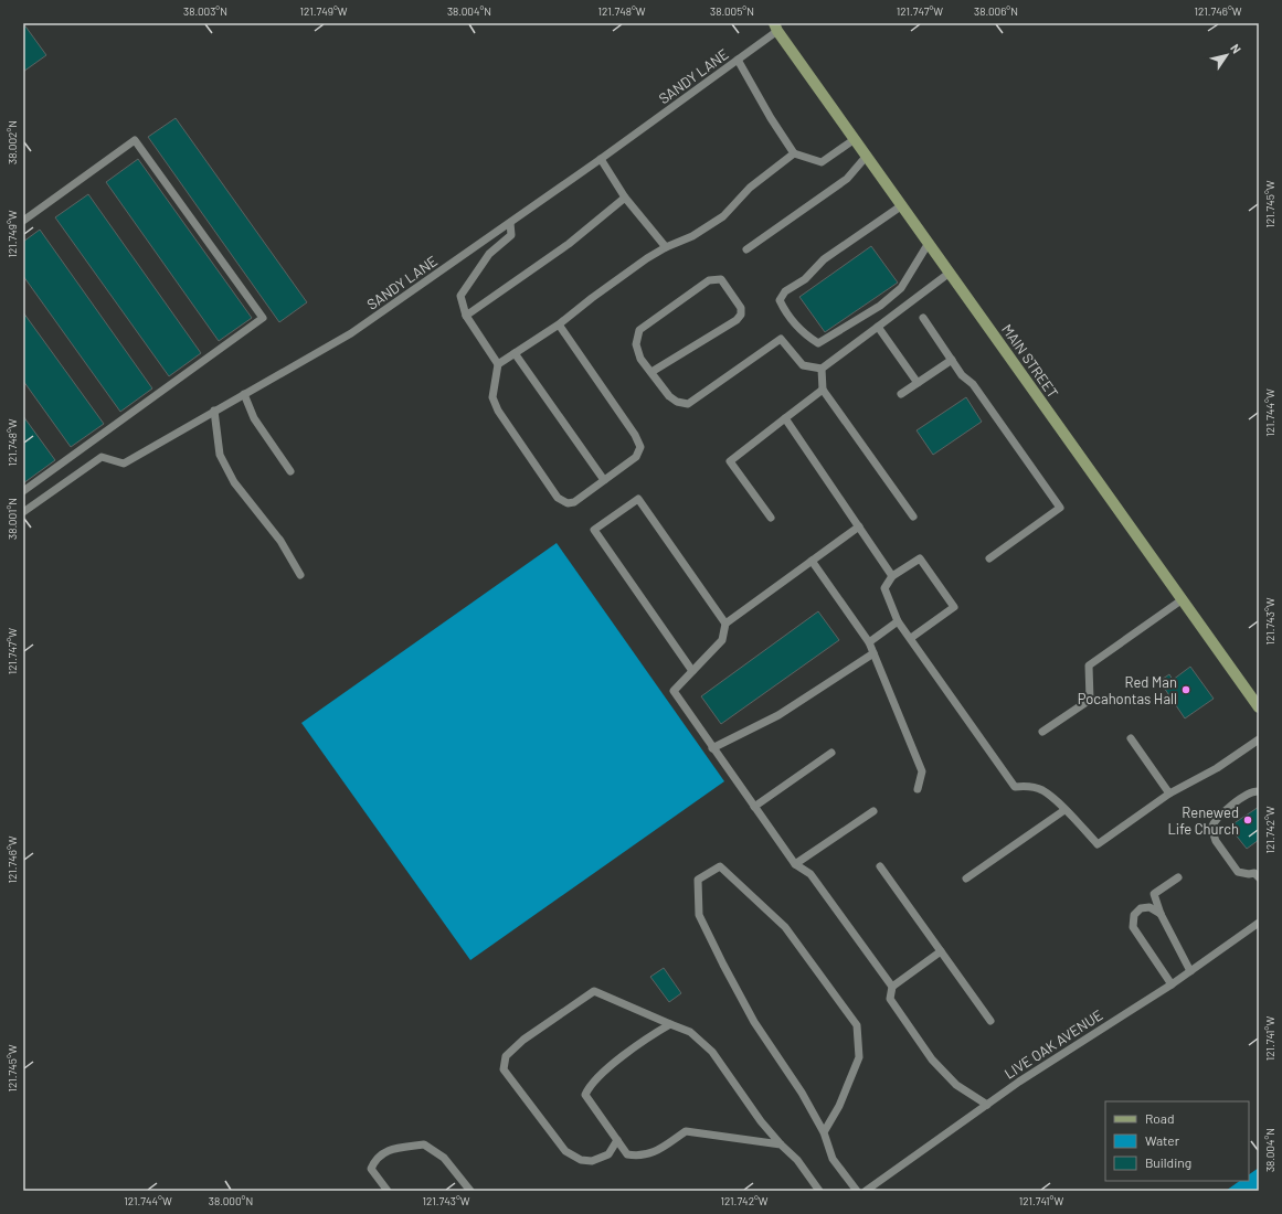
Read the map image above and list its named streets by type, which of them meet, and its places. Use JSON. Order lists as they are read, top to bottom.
{
  "streets": {
    "main road": ["MAIN STREET"],
    "street": ["SANDY LANE", "LIVE OAK AVENUE"]
  },
  "crossings": [
    ["SANDY LANE", "MAIN STREET"]
  ],
  "places": ["Red Man Pocahontas Hall", "Renewed Life Church"],
  "legend": ["Road", "Water", "Building"],
  "north": "top right",
  "coordinates": [
    "38.003°N",
    "121.749°W",
    "38.004°N",
    "121.748°W",
    "38.005°N",
    "121.747°W",
    "38.006°N",
    "121.746°W",
    "38.002°N",
    "121.745°W",
    "121.744°W",
    "38.001°N",
    "121.743°W",
    "121.742°W",
    "121.741°W",
    "38.000°N"
  ]
}
